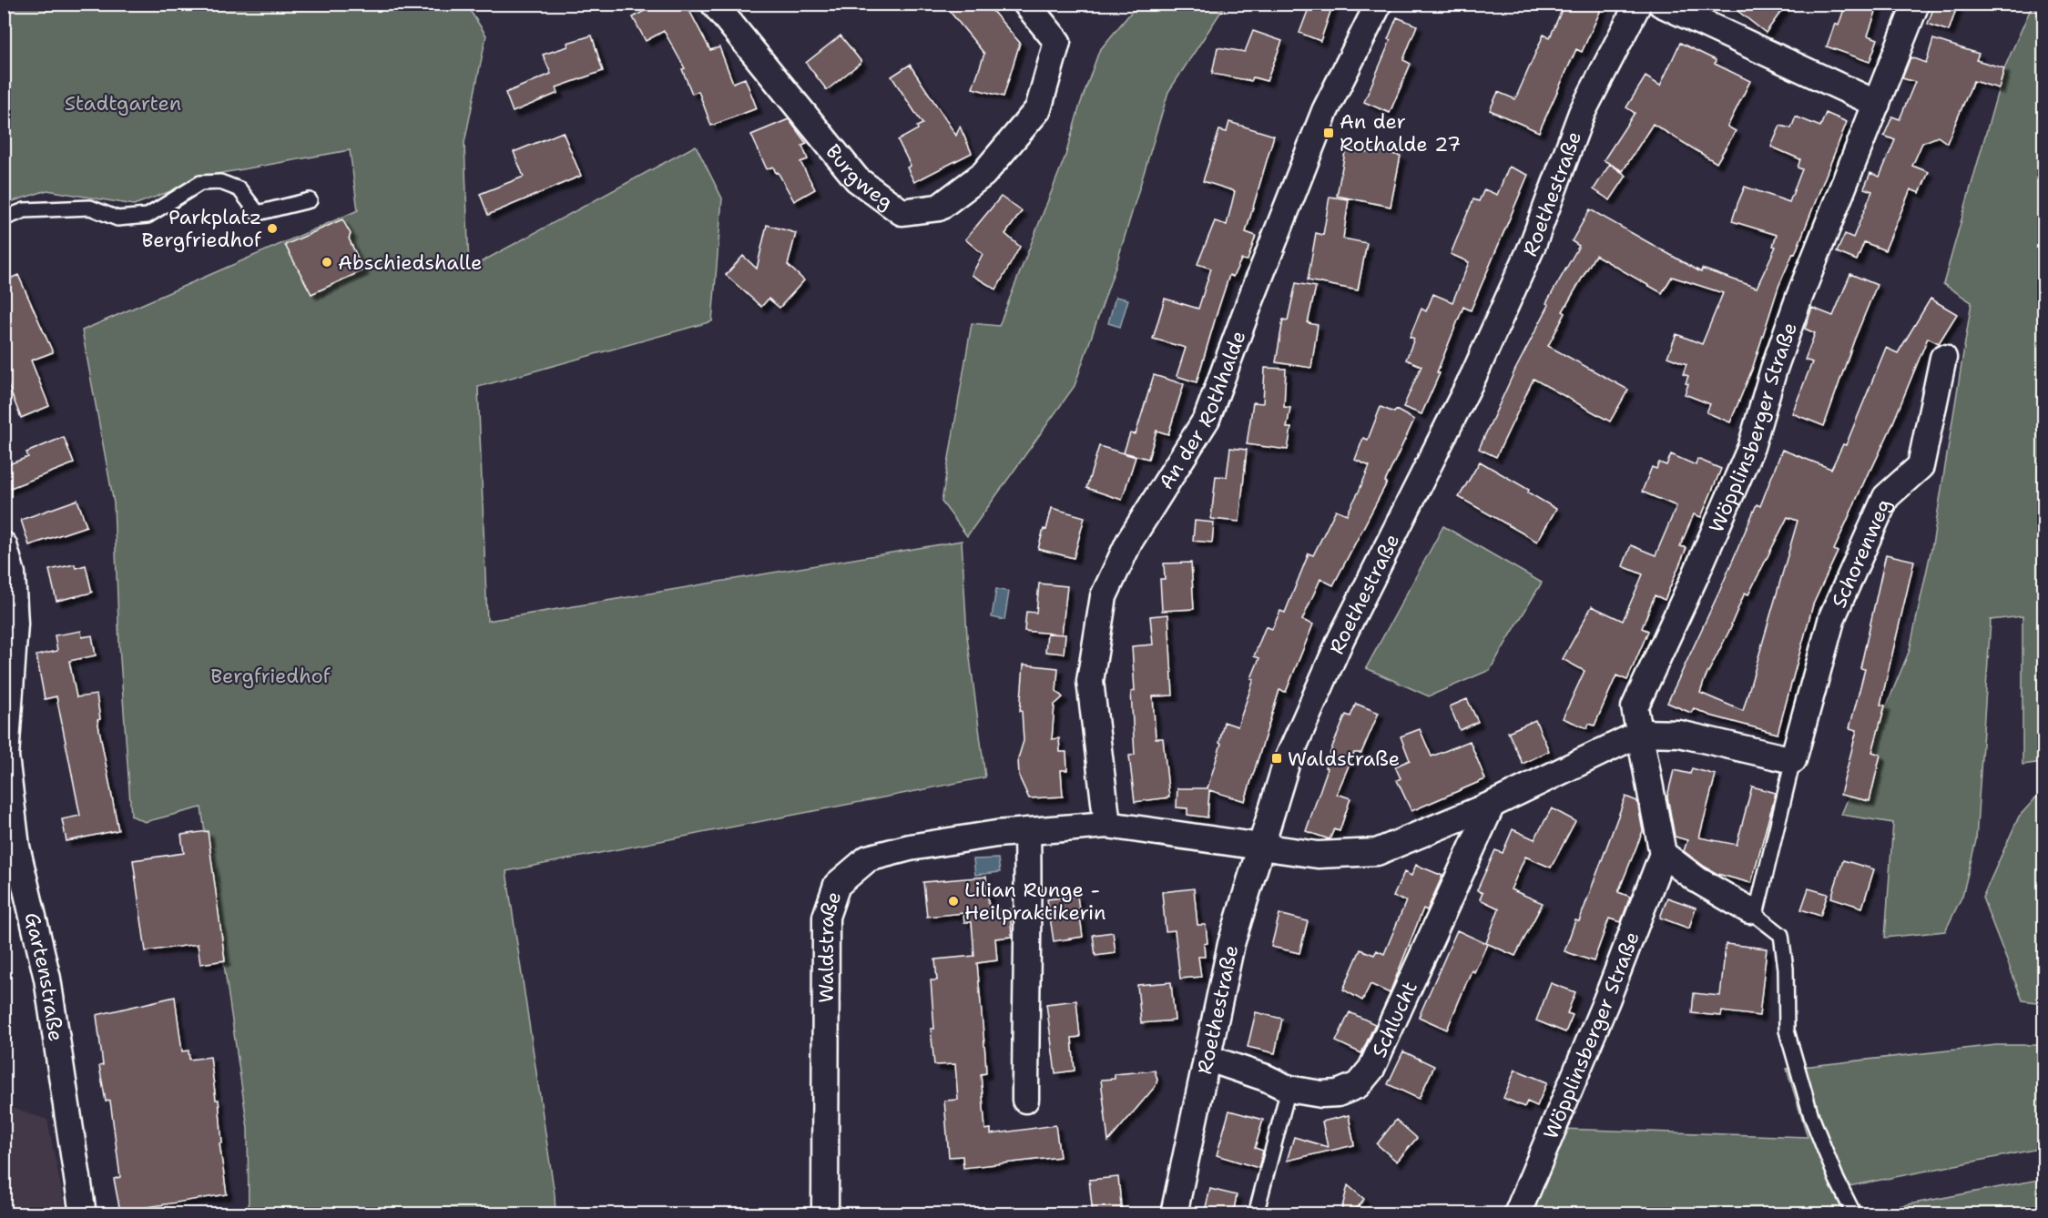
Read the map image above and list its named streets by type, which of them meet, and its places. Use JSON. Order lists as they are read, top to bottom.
{
  "streets": {
    "street": [
      "Burgweg",
      "Roethestraße",
      "An der Rothhalde",
      "Wöpplinsberger Straße",
      "Schorenweg",
      "Waldstraße",
      "Gartenstraße",
      "Schlucht"
    ]
  },
  "crossings": [
    ["Roethestraße", "Waldstraße"],
    ["Roethestraße", "Schlucht"],
    ["An der Rothhalde", "Waldstraße"],
    ["Wöpplinsberger Straße", "Waldstraße"],
    ["Waldstraße", "Schlucht"]
  ],
  "parks": ["Stadtgarten", "Bergfriedhof"],
  "places": {
    "transit": ["An der Rothalde 27", "Waldstraße"],
    "other": ["Parkplatz Bergfriedhof", "Abschiedshalle", "Lilian Runge - Heilpraktikerin"]
  }
}
